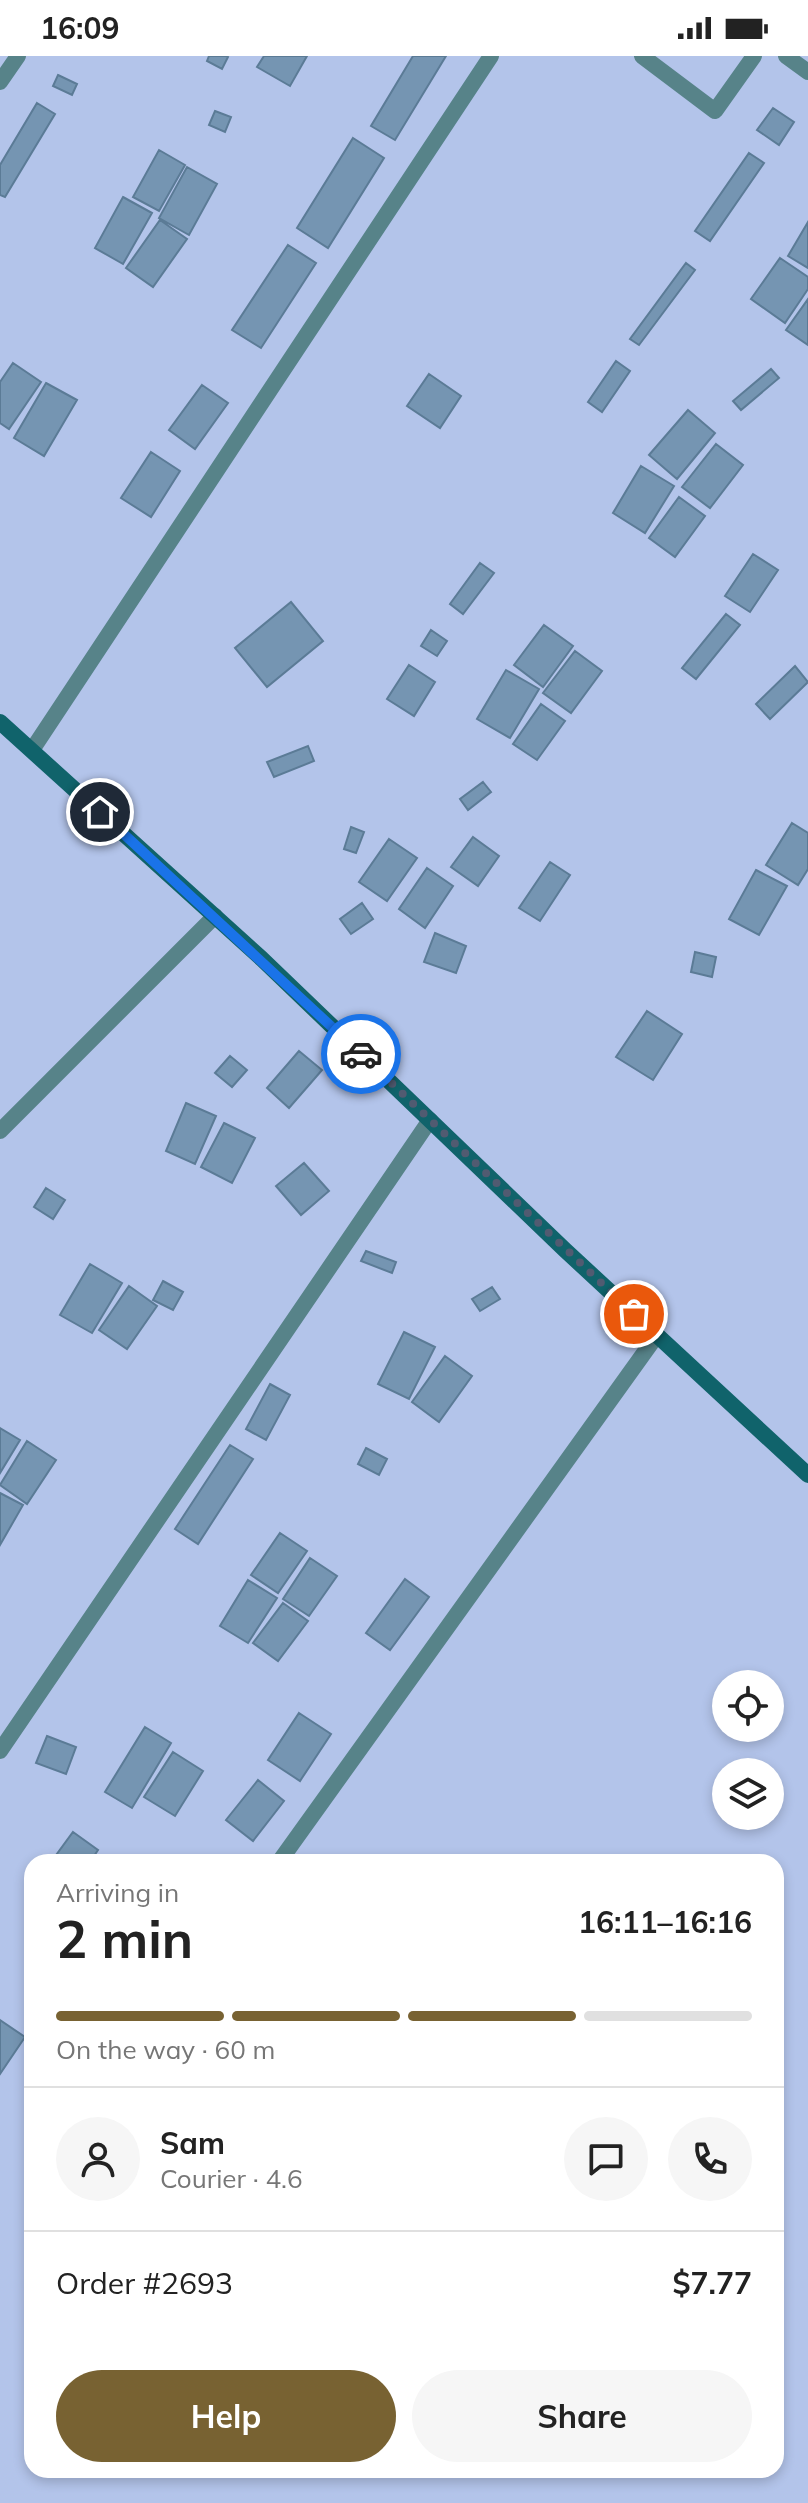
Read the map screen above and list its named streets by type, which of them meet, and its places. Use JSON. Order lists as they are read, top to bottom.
{
  "page": {
    "status": "16:09",
    "heading": ["2 min", "Arriving in", "16:11–16:16"],
    "panel": [
      "Sam",
      "Courier · 4.6",
      "Order #2693",
      "$7.77"
    ],
    "bar": "On the way · 60 m",
    "buttons": ["Help", "Share"]
  }
}
